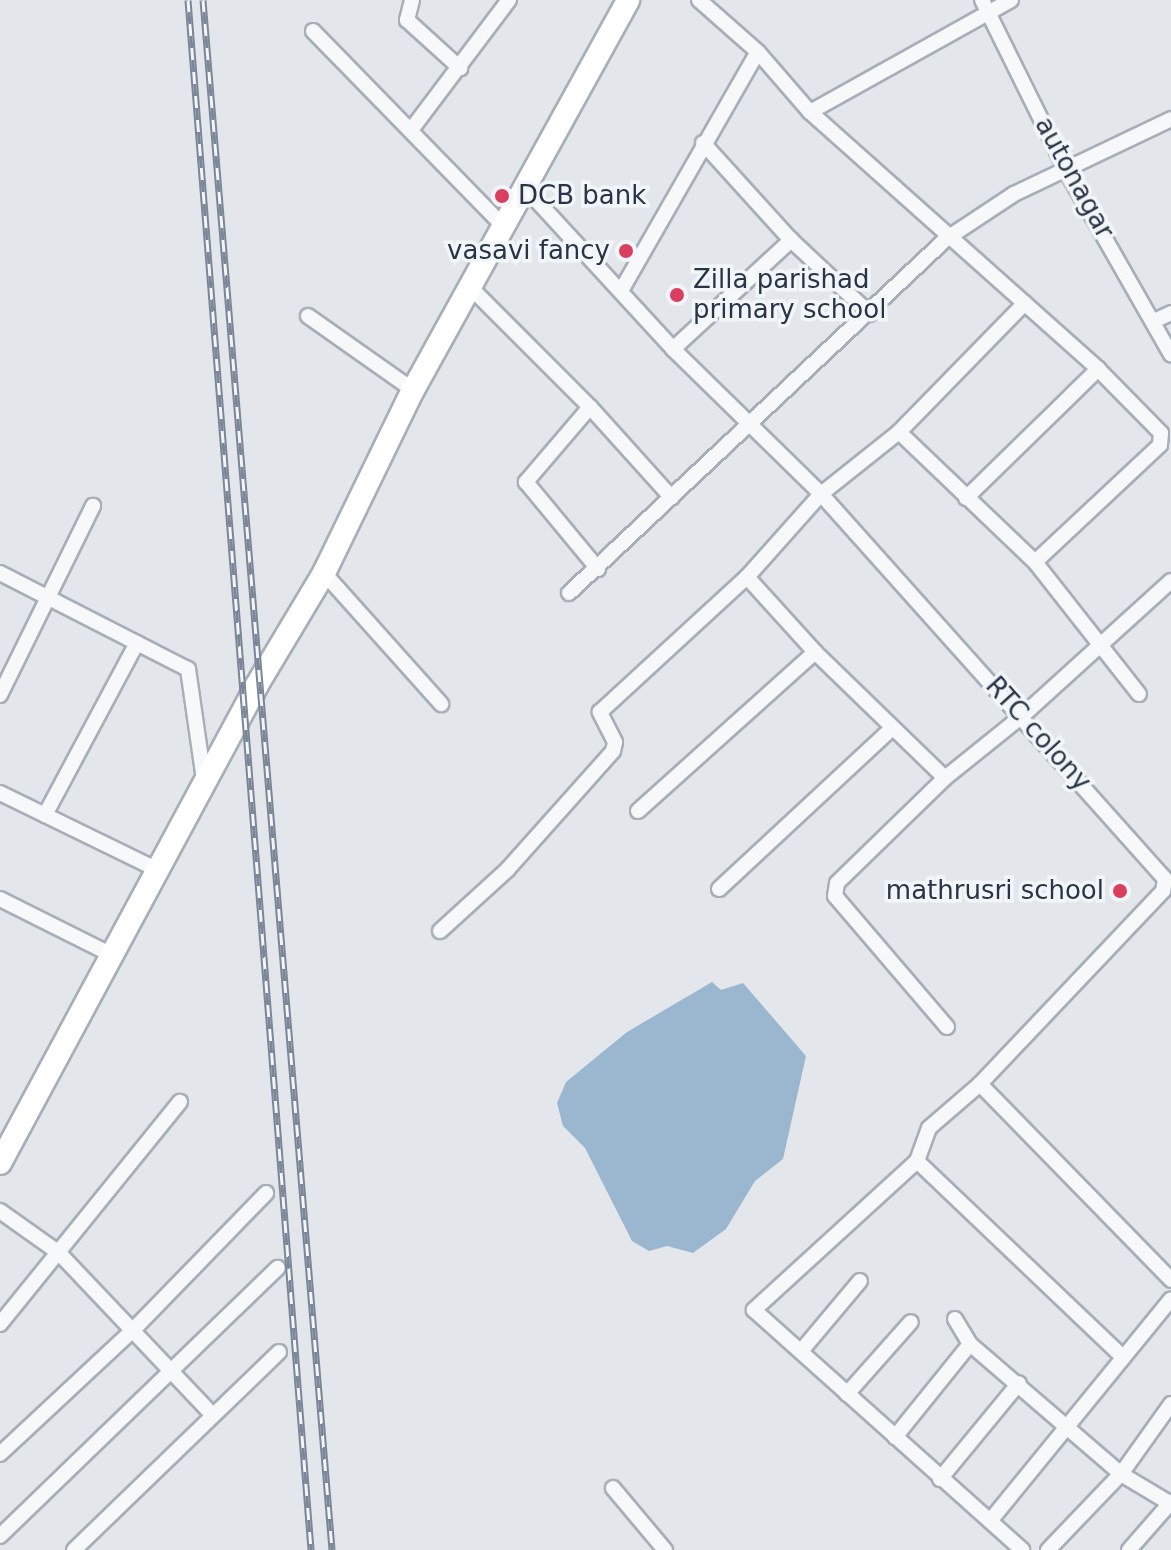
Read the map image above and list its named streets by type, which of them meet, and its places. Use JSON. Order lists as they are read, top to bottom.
{
  "streets": {
    "street": ["autonagar", "RTC colony"]
  },
  "places": [
    "DCB bank",
    "vasavi fancy",
    "Zilla parishad primary school",
    "mathrusri school"
  ]
}
